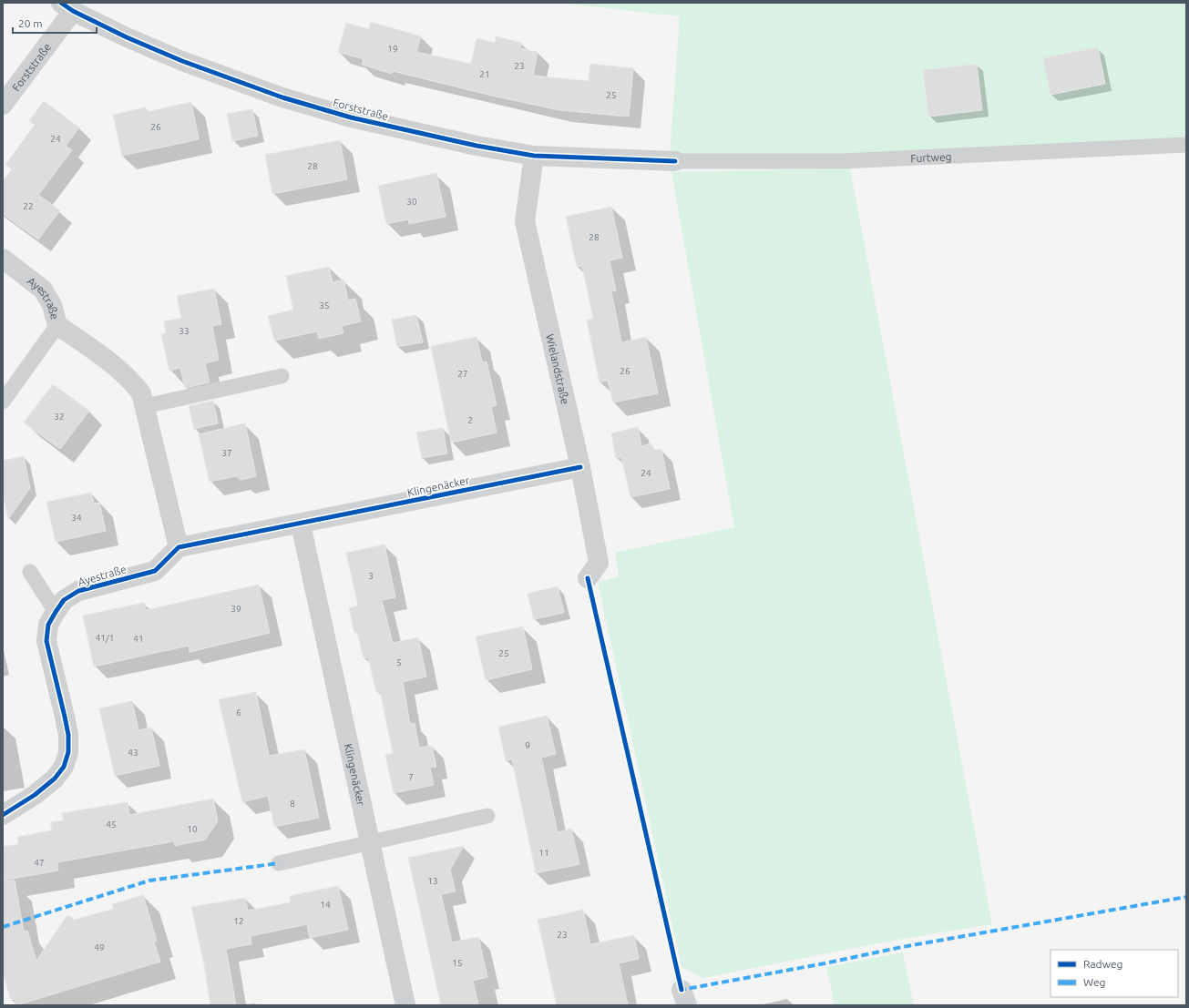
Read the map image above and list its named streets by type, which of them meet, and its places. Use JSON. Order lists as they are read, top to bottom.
{
  "streets": {
    "street": [
      "Forststraße",
      "Ayestraße",
      "Wielandstraße",
      "Klingenäcker"
    ],
    "lane": ["Furtweg"]
  },
  "crossings": [
    ["Forststraße", "Furtweg"],
    ["Forststraße", "Wielandstraße"],
    ["Wielandstraße", "Klingenäcker"]
  ],
  "house_numbers": [
    "19",
    "23",
    "21",
    "25",
    "26",
    "24",
    "28",
    "30",
    "22",
    "28",
    "35",
    "33",
    "26",
    "27",
    "32",
    "2",
    "37",
    "24",
    "34",
    "3",
    "39",
    "41/1",
    "41",
    "25",
    "5",
    "6",
    "9",
    "43",
    "7",
    "8",
    "45",
    "10",
    "11",
    "47",
    "13",
    "14",
    "12",
    "23",
    "49",
    "15"
  ],
  "legend": ["Radweg", "Weg"],
  "scale_bar": "20 m"
}
